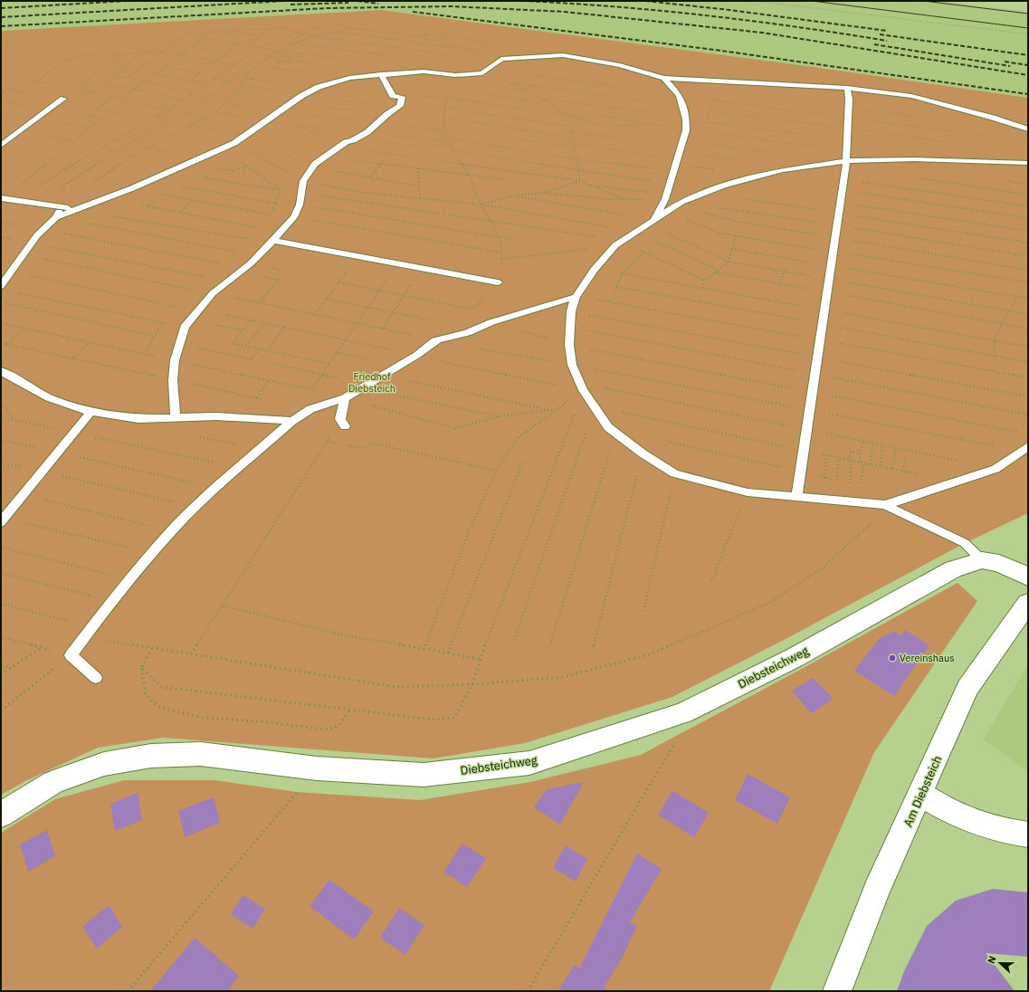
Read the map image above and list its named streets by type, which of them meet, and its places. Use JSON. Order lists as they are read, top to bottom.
{
  "streets": {
    "street": ["Diebsteichweg", "Am Diebsteich"]
  },
  "parks": ["Friedhof Diebsteich"],
  "places": ["Vereinshaus"],
  "north": "left"
}
